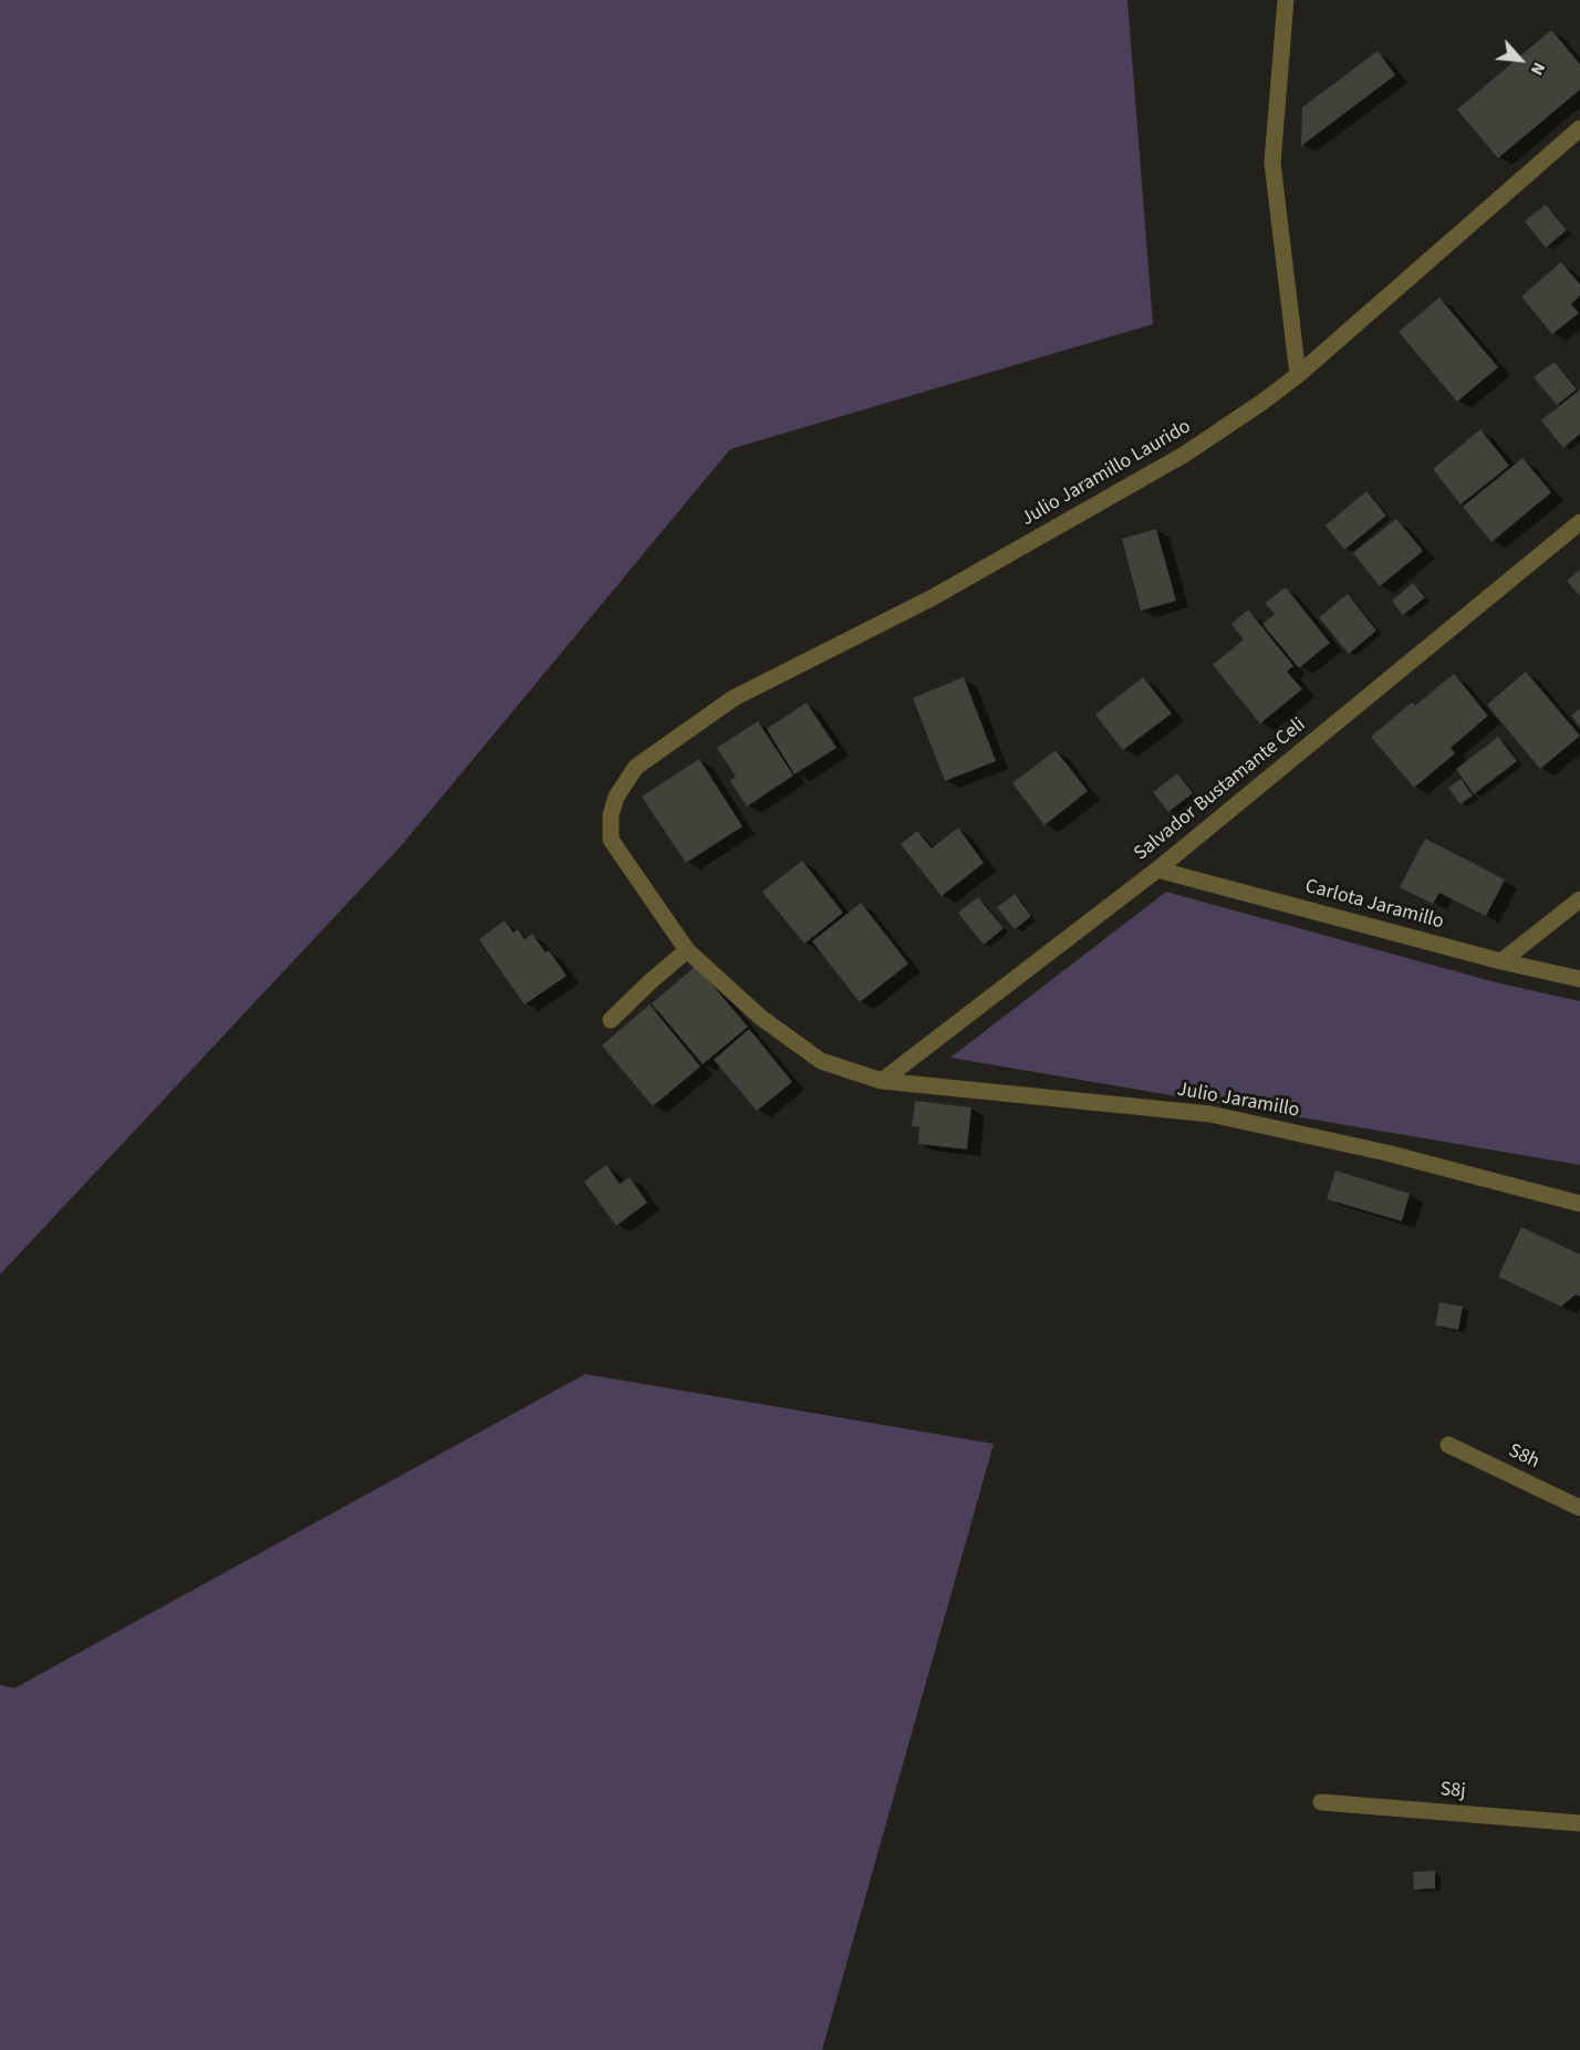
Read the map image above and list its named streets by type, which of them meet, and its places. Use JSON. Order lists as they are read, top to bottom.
{
  "streets": {
    "street": [
      "Julio Jaramillo Laurido",
      "Salvador Bustamante Celi",
      "Carlota Jaramillo",
      "Julio Jaramillo",
      "S8h",
      "S8j"
    ]
  },
  "crossings": [
    ["Julio Jaramillo Laurido", "Julio Jaramillo"],
    ["Salvador Bustamante Celi", "Carlota Jaramillo"],
    ["Salvador Bustamante Celi", "Julio Jaramillo"]
  ],
  "north": "bottom right"
}
